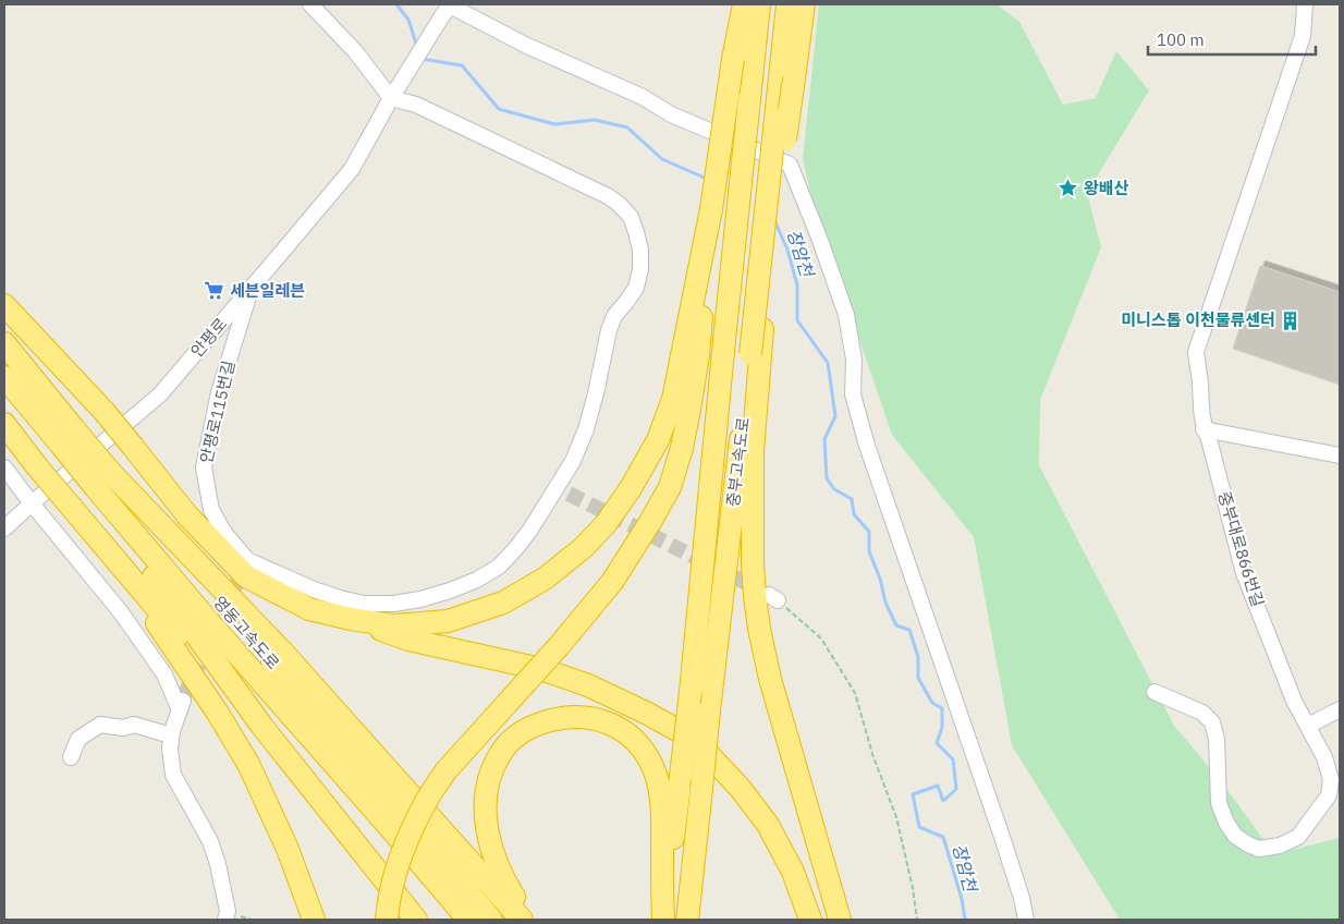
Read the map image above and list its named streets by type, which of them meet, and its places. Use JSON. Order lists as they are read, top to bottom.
{
  "streets": {
    "highway": ["중부고속도로", "영동고속도로"],
    "street": ["안평로", "안평로115번길", "중부대로866번길"]
  },
  "crossings": [
    ["안평로", "안평로115번길"]
  ],
  "water": ["장암천"],
  "places": {
    "place": ["왕배산"],
    "supermarket": ["세븐일레븐"],
    "building": ["미니스톱 이천물류센터"]
  },
  "scale_bar": "100 m"
}
